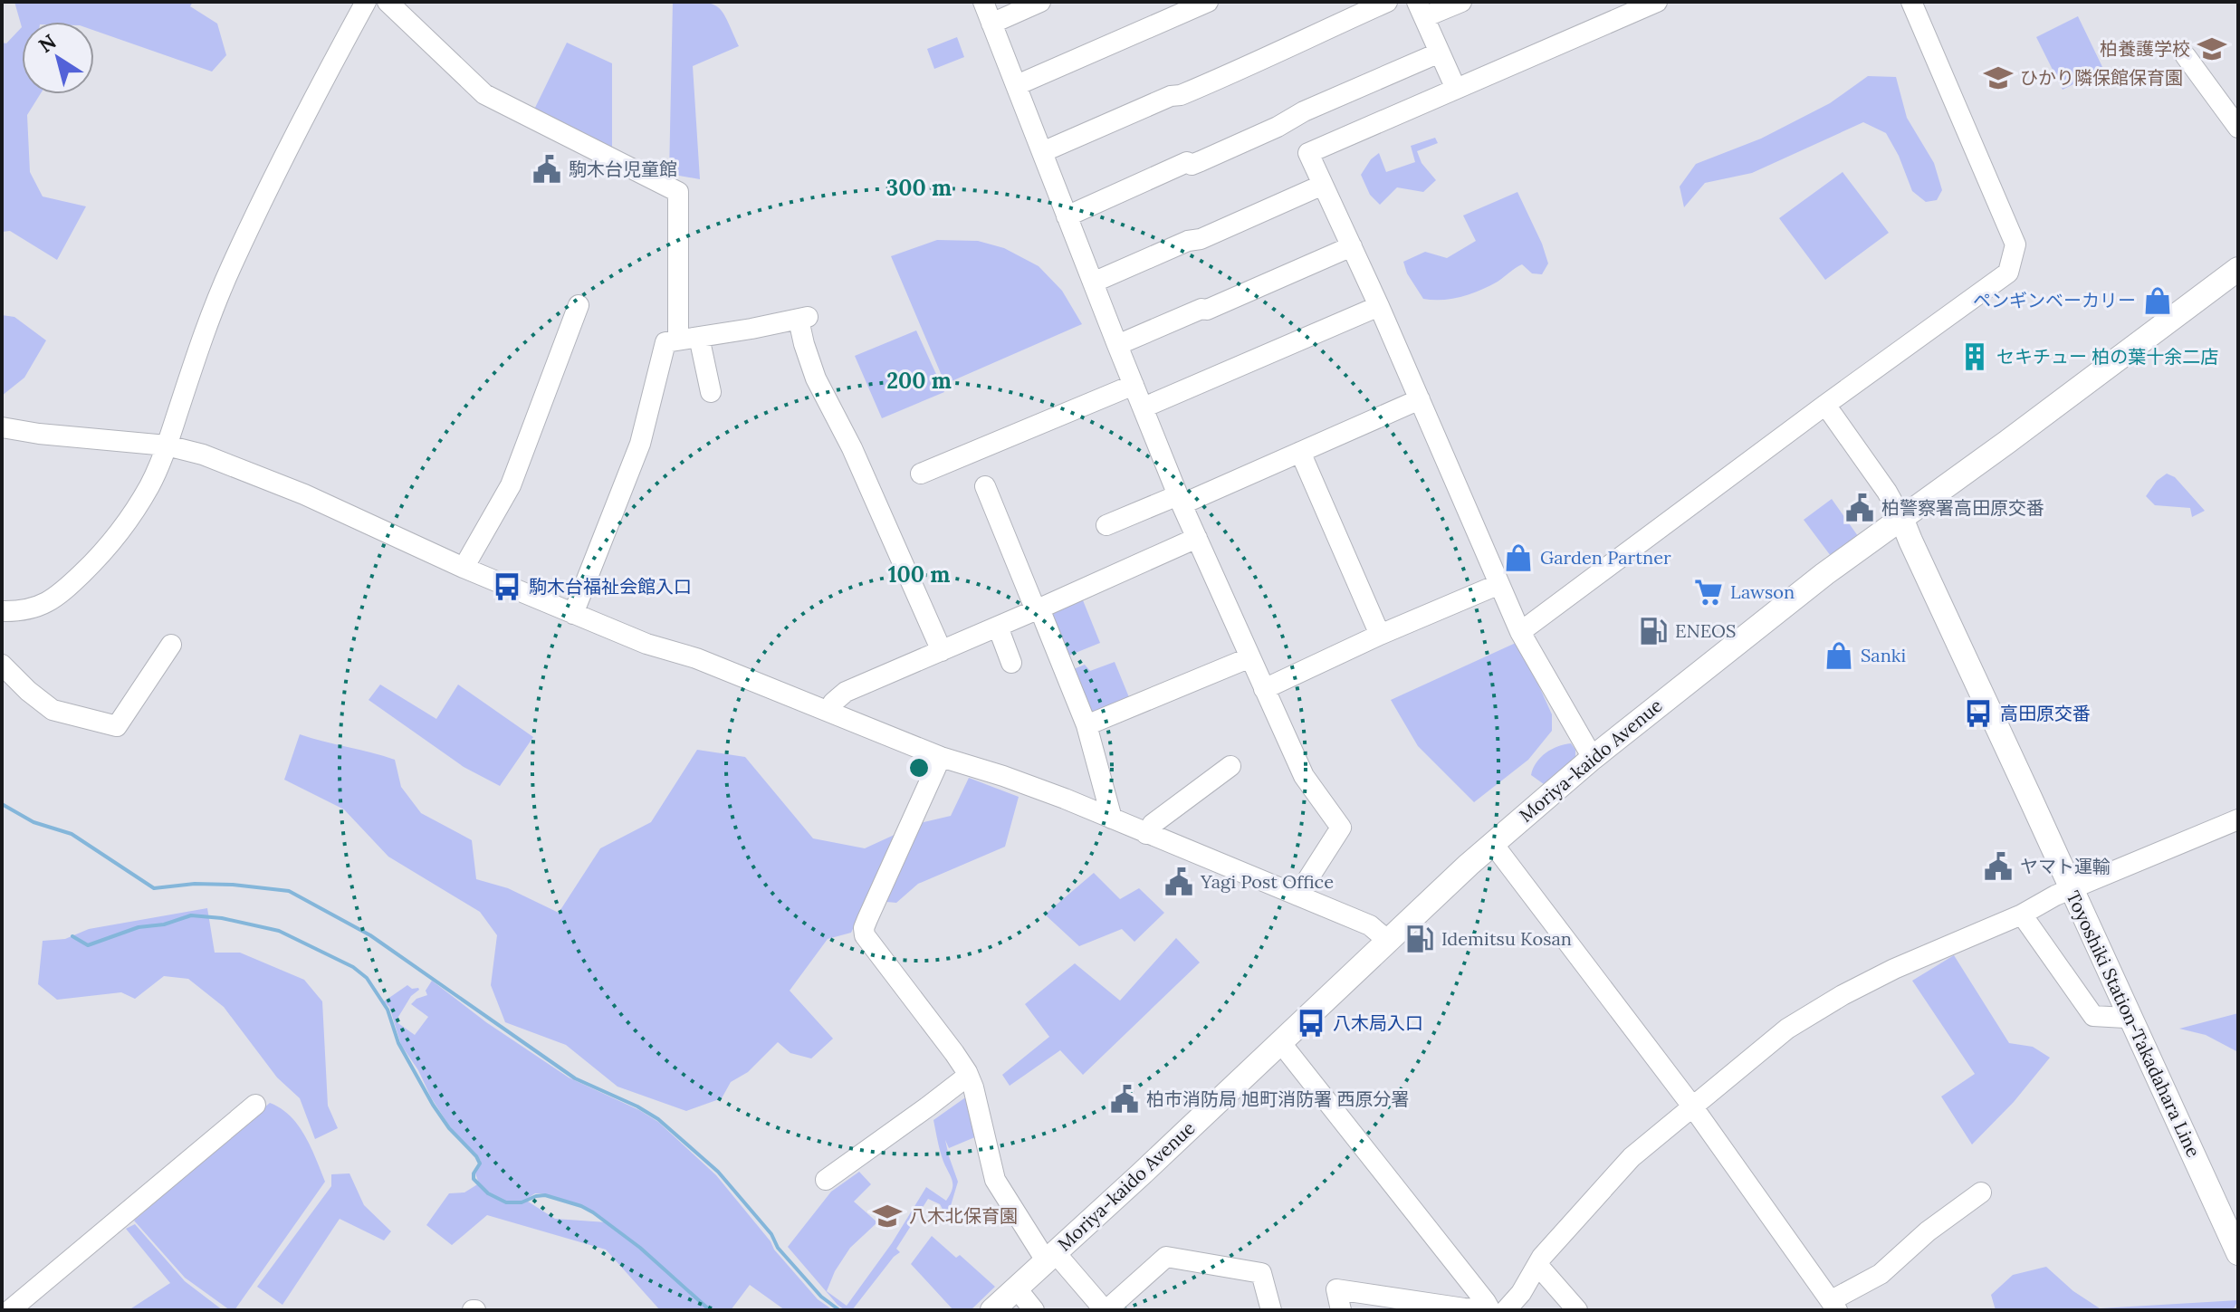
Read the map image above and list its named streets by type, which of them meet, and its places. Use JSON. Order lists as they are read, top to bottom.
{
  "streets": {
    "main road": ["Moriya-kaido Avenue", "Toyoshiki Station-Takadahara Line"]
  },
  "crossings": [
    ["Moriya-kaido Avenue", "Toyoshiki Station-Takadahara Line"]
  ],
  "places": {
    "school or university": ["柏養護学校", "ひかり隣保館保育園", "八木北保育園"],
    "public building": [
      "駒木台児童館",
      "柏警察署高田原交番",
      "ヤマト運輸",
      "Yagi Post Office",
      "柏市消防局 旭町消防署 西原分署"
    ],
    "shop": ["ペンギンベーカリー", "Garden Partner", "Sanki"],
    "building": ["セキチュー 柏の葉十余二店"],
    "bus stop": ["駒木台福祉会館入口", "高田原交番", "八木局入口"],
    "supermarket": ["Lawson"],
    "fuel station": ["ENEOS", "Idemitsu Kosan"]
  },
  "north": "top left",
  "rings": ["300 m", "200 m", "100 m"]
}
